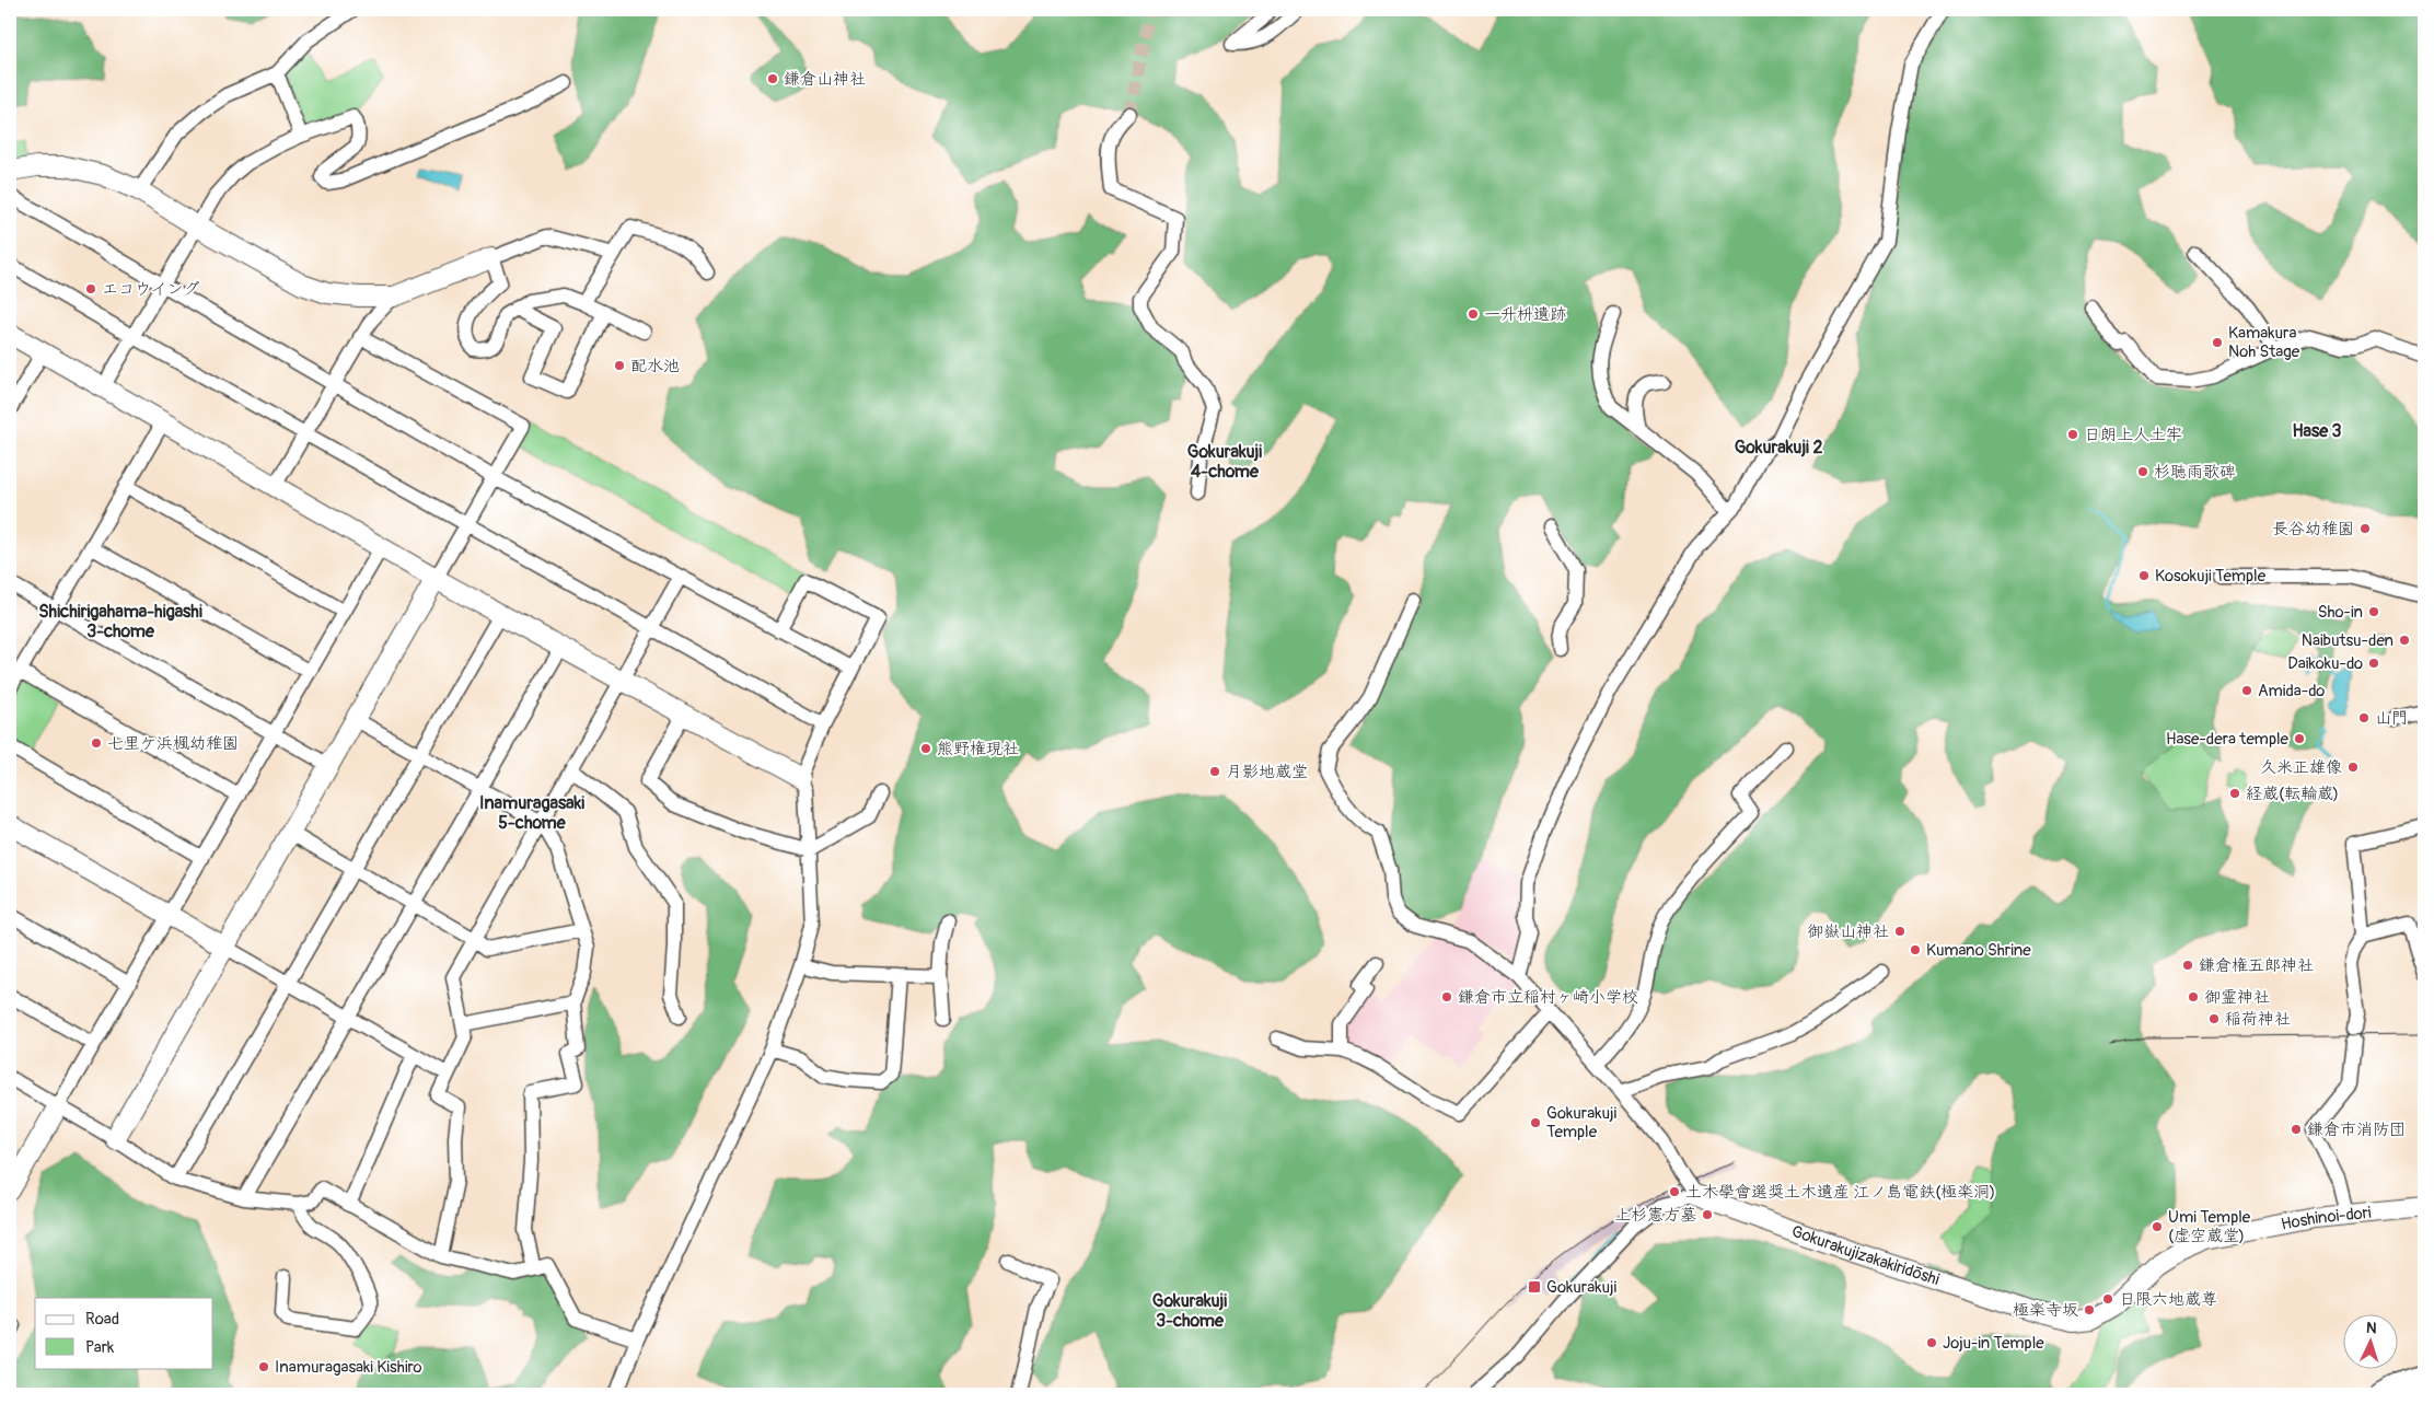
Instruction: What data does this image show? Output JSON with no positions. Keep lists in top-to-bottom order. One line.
{"streets":{"street":["Hoshinoi-dori","Gokurakujizakakiridōshi"]},"crossings":[["Hoshinoi-dori","Gokurakujizakakiridōshi"]],"districts":["Hase 3","Gokurakuji 2","Gokurakuji 4-chome","Shichirigahama-higashi 3-chome","Inamuragasaki 5-chome","Gokurakuji 3-chome"],"places":{"other":["鎌倉山神社","エコウイング","一升枡遺跡","Kamakura Noh Stage","配水池","日朗上人土牢","杉聴雨歌碑","長谷幼稚園","Kosokuji Temple","Sho-in","Naibutsu-den","Daikoku-do","Amida-do","山門","Hase-dera temple","七里ケ浜楓幼稚園","熊野権現社","久米正雄像","月影地蔵堂","経蔵(転輪蔵)","御嶽山神社","Kumano Shrine","鎌倉権五郎神社","鎌倉市立稲村ヶ崎小学校","御霊神社","稲荷神社","Gokurakuji Temple","鎌倉市消防団","土木學會選奨土木遺産 江ノ島電鉄(極楽洞)","上杉憲方墓","Umi Temple (虚空蔵堂)","日限六地蔵尊","極楽寺坂","Joju-in Temple","Inamuragasaki Kishiro"],"transit":["Gokurakuji"]},"legend":["Road","Park"],"north":"top"}
